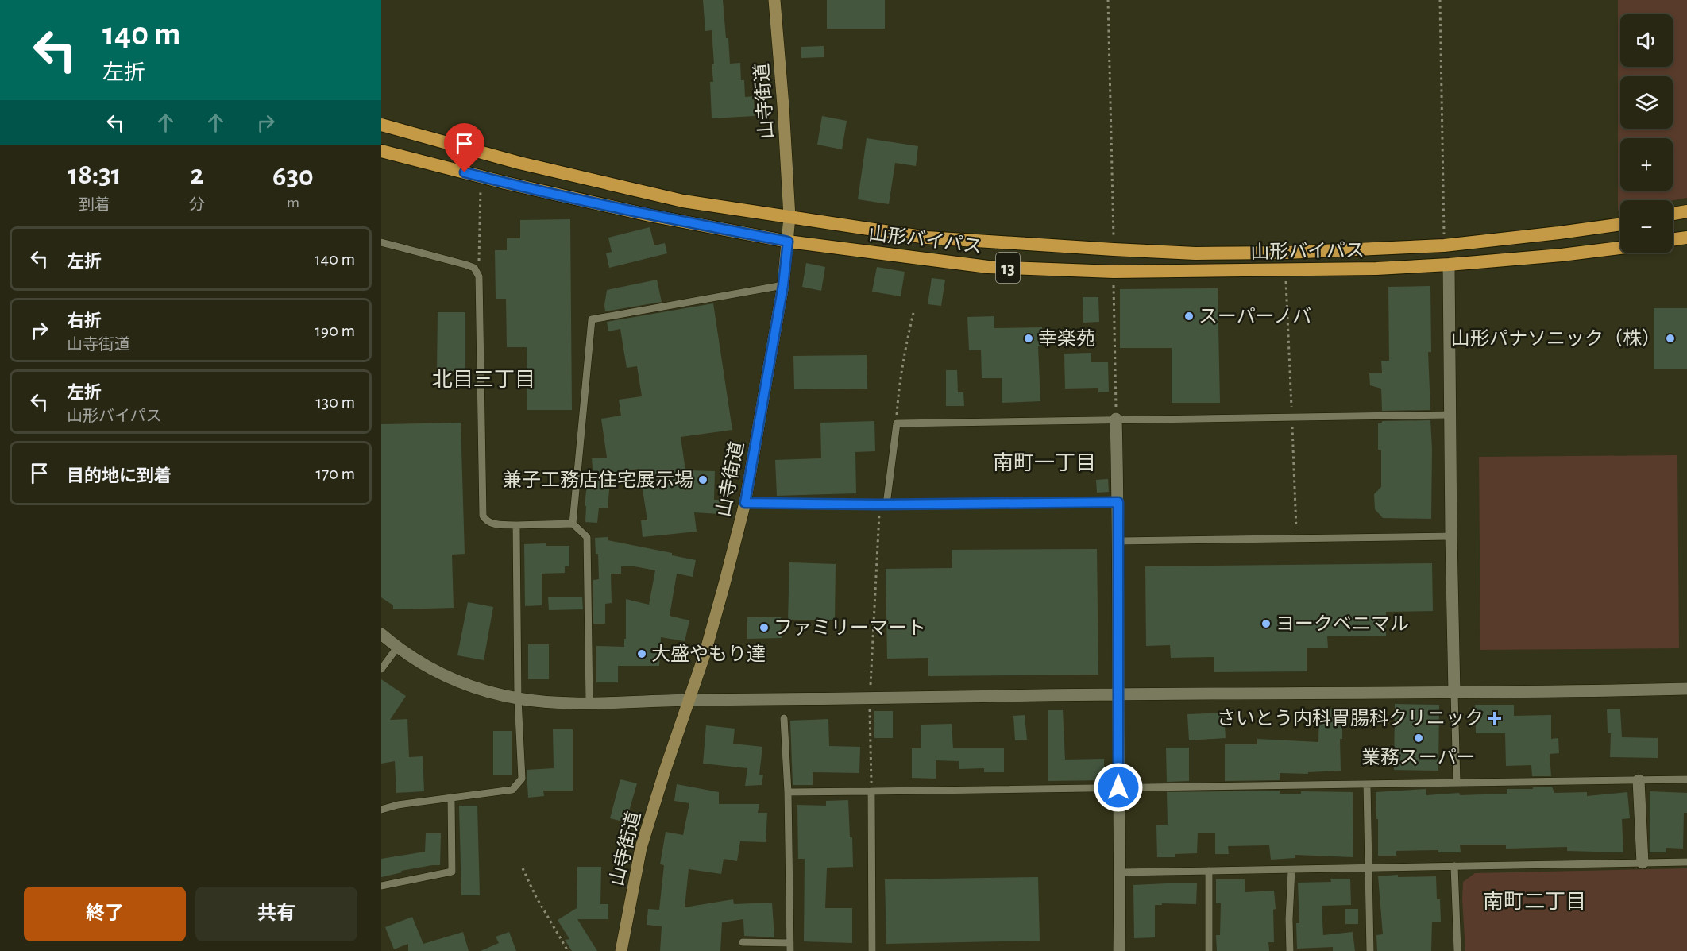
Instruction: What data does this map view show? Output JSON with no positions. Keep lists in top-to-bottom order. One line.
{"streets":{"highway":["山形バイパス","13"],"main road":["山寺街道"]},"crossings":[["山寺街道","山形バイパス"]],"districts":["北目三丁目","南町一丁目","南町二丁目"],"places":{"other":["スーパーノバ","幸楽苑","山形パナソニック（株）","兼子工務店住宅展示場","ヨークベニマル","ファミリーマート","大盛やもり達","業務スーパー"],"health":["さいとう内科胃腸科クリニック"]},"page":{"turn":["140 m","左折"],"map_buttons":["+","−"],"eta":["18:31","到着","2","分","630","m"],"list":[{"name":"左折","value":"140 m"},{"name":"右折","note":"山寺街道","value":"190 m"},{"name":"左折","note":"山形バイパス","value":"130 m"},{"name":"目的地に到着","value":"170 m"}],"buttons":["終了","共有"]}}
